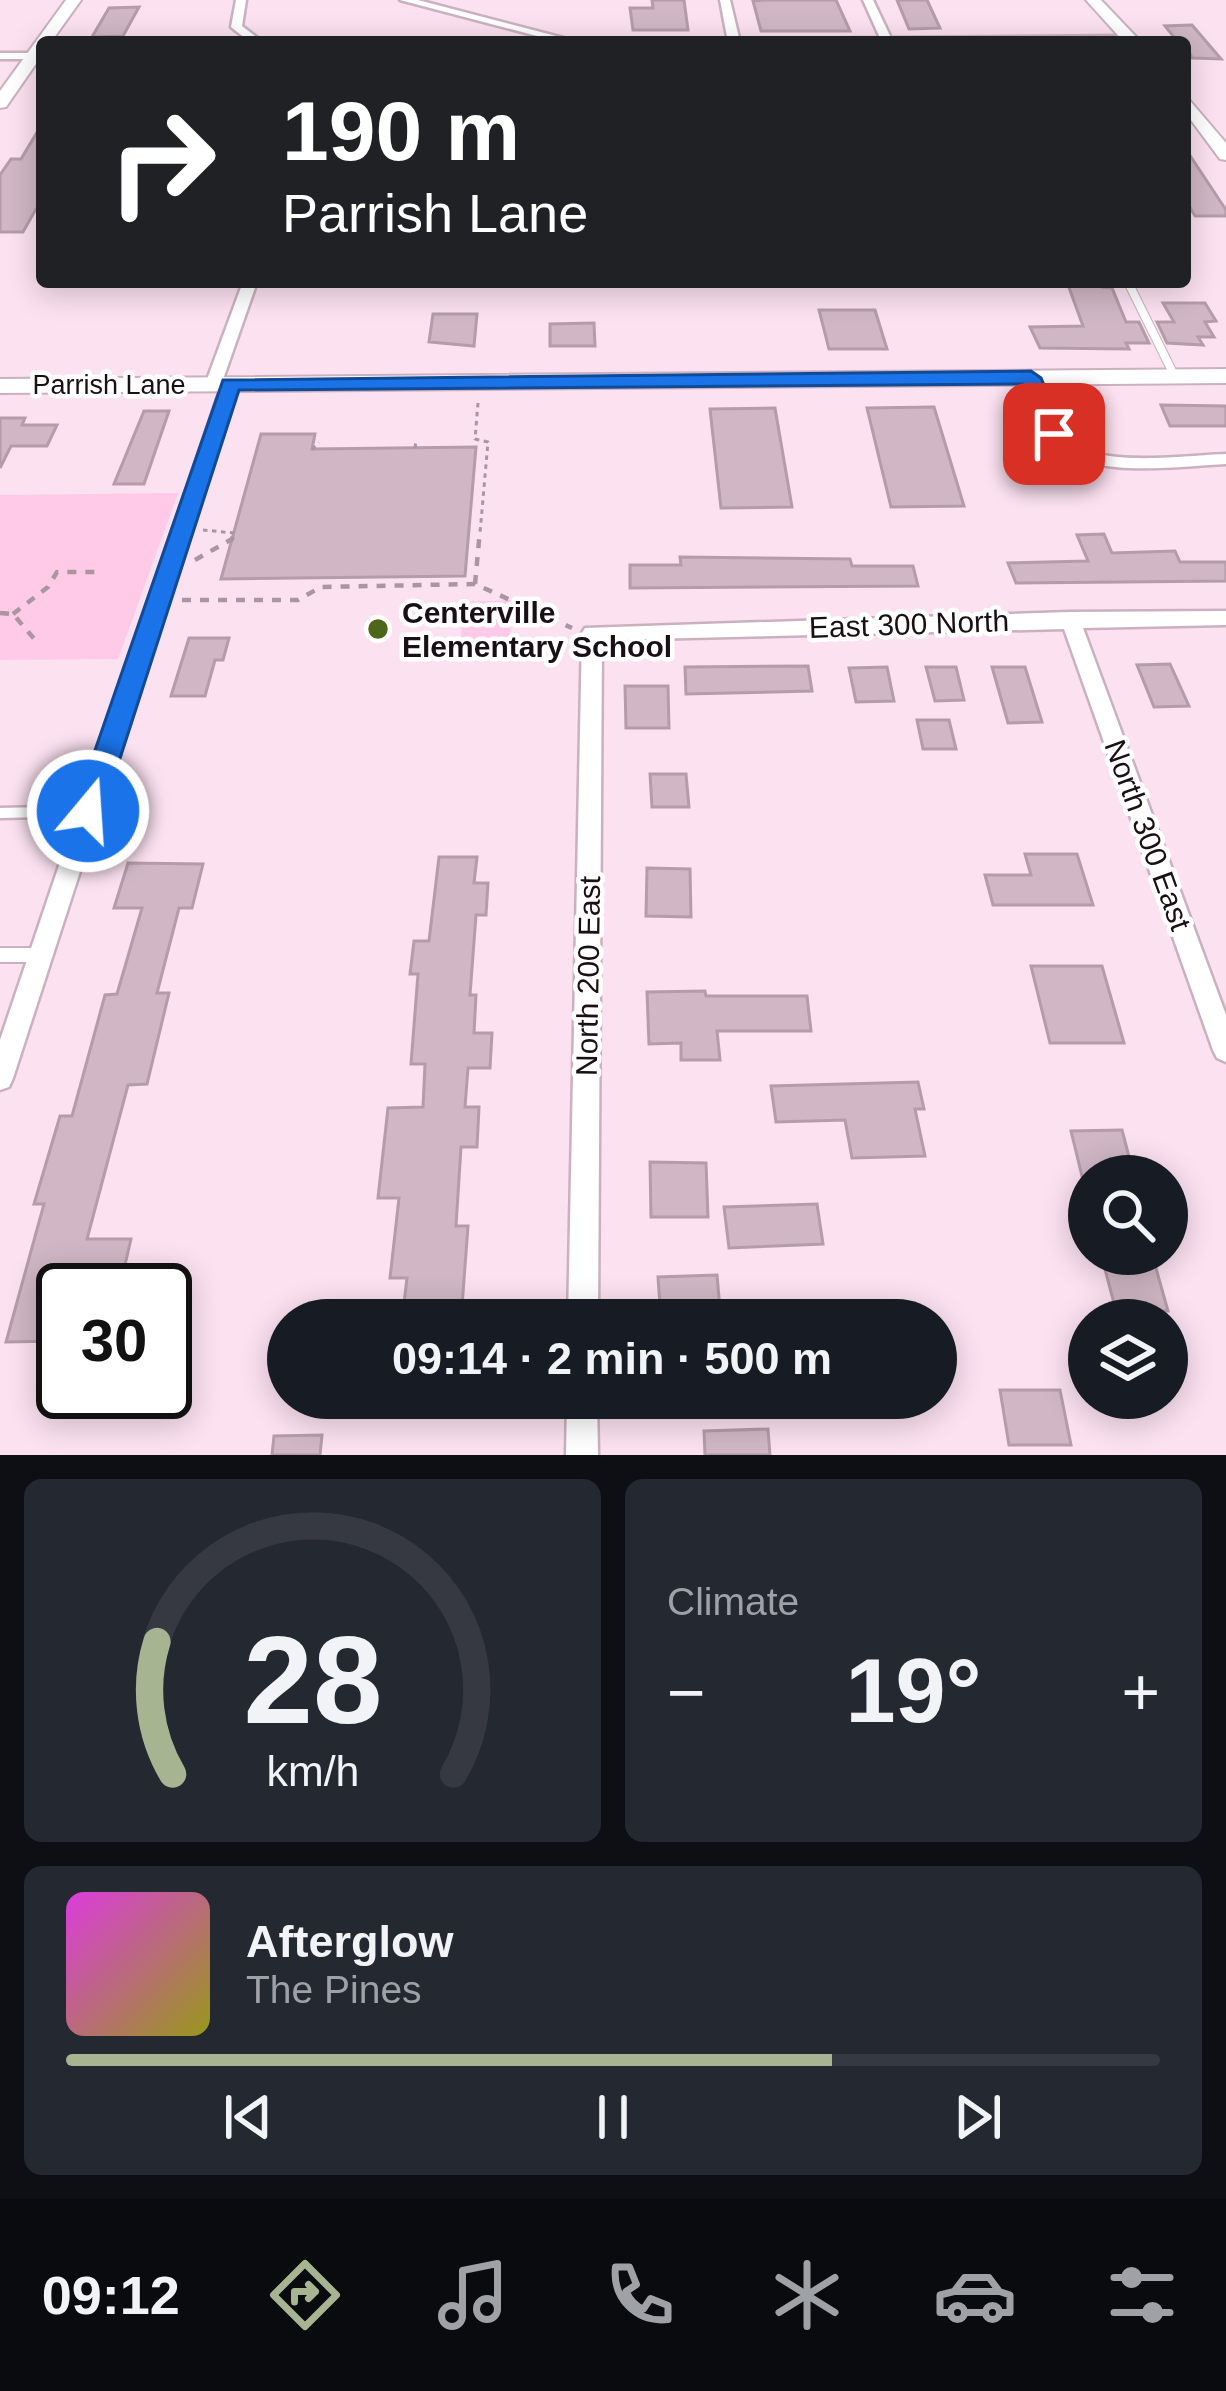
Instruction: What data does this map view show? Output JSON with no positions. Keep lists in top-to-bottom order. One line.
{"streets":{"street":["Parrish Lane","East 300 North","North 300 East","North 200 East"]},"crossings":[["East 300 North","North 300 East"],["East 300 North","North 200 East"]],"places":["Centerville Elementary School"],"page":{"turn":["190 m","Parrish Lane"],"limit":"30","trip":"09:14 · 2 min · 500 m","tile":"Climate","heat":["−","19°","+"],"song":["Afterglow","The Pines"],"tabs":"09:12","gauge":["28","km/h"]}}
